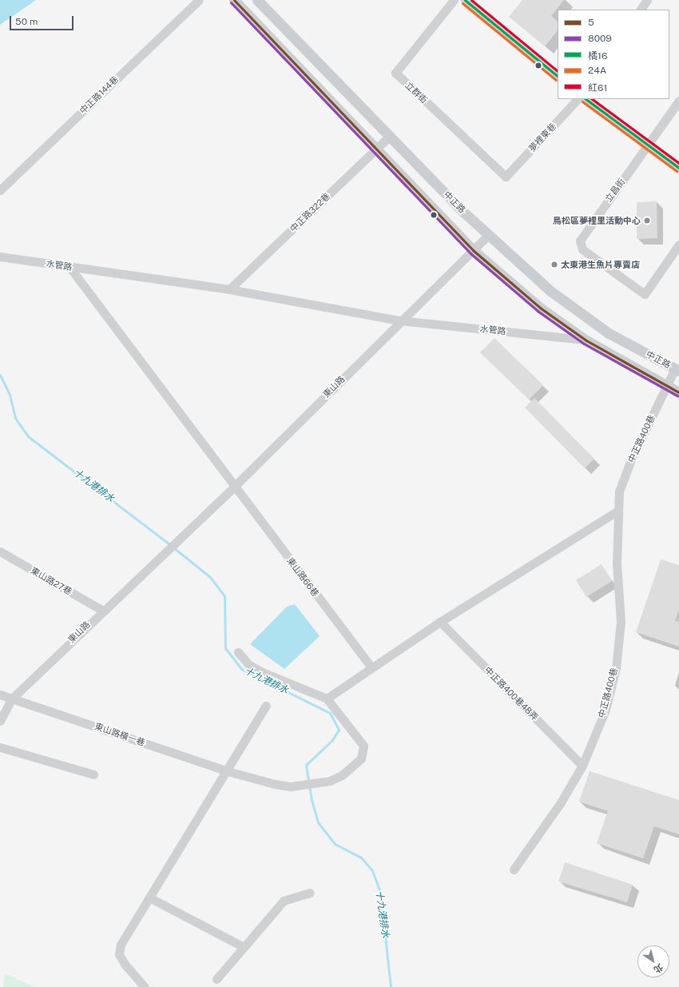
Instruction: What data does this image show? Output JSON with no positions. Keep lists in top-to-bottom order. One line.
{"streets":{"main road":["中正路"],"street":["立群街","中正路144巷","夢裡東巷","立昌街","中正路322巷","水管路","東山路","中正路400巷","東山路66巷","東山路27巷","中正路400巷48弄","東山路橫一巷"]},"crossings":[["立群街","夢裡東巷"],["中正路","中正路322巷"],["中正路","東山路"],["中正路","中正路400巷"],["中正路322巷","水管路"],["水管路","東山路"],["水管路","東山路66巷"],["東山路","東山路66巷"],["東山路","東山路27巷"],["東山路","東山路橫一巷"],["中正路400巷","中正路400巷48弄"]],"water":["十九港排水"],"places":["鳥松區夢裡里活動中心","太東港生魚片專賣店"],"lines":["transit line 5","transit line 橘16","transit line 紅61","transit line 8009","transit line 24A"],"legend":["5","8009","橘16","24A","紅61"],"scale_bar":"50 m","north":"bottom right"}
